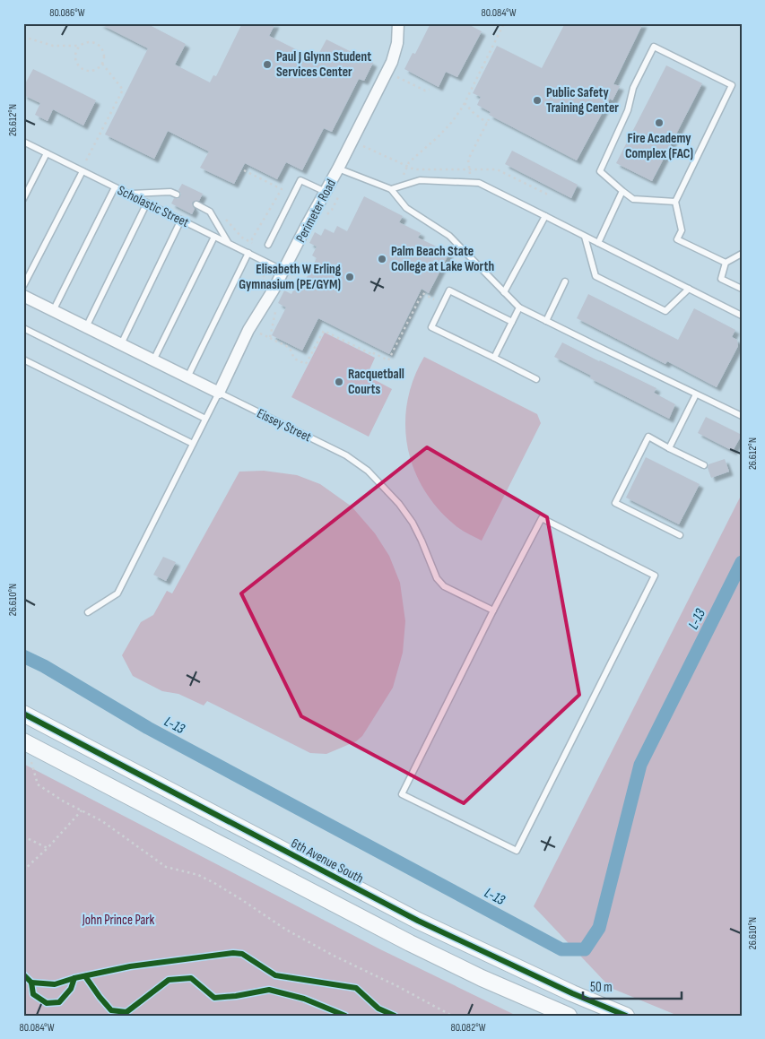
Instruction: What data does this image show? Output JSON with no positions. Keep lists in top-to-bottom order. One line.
{"streets":{"street":["Perimeter Road","Eissey Street","6th Avenue South"],"lane":["Scholastic Street"]},"crossings":[["Scholastic Street","Perimeter Road"],["Perimeter Road","Eissey Street"]],"water":["L-13"],"parks":["John Prince Park"],"places":["Paul J Glynn Student Services Center","Public Safety Training Center","Fire Academy Complex (FAC)","Palm Beach State College at Lake Worth","Elisabeth W Erling Gymnasium (PE/GYM)","Racquetball Courts"],"scale_bar":"50 m","coordinates":["80.086°W","80.084°W","26.612°N","26.610°N","80.082°W"]}
